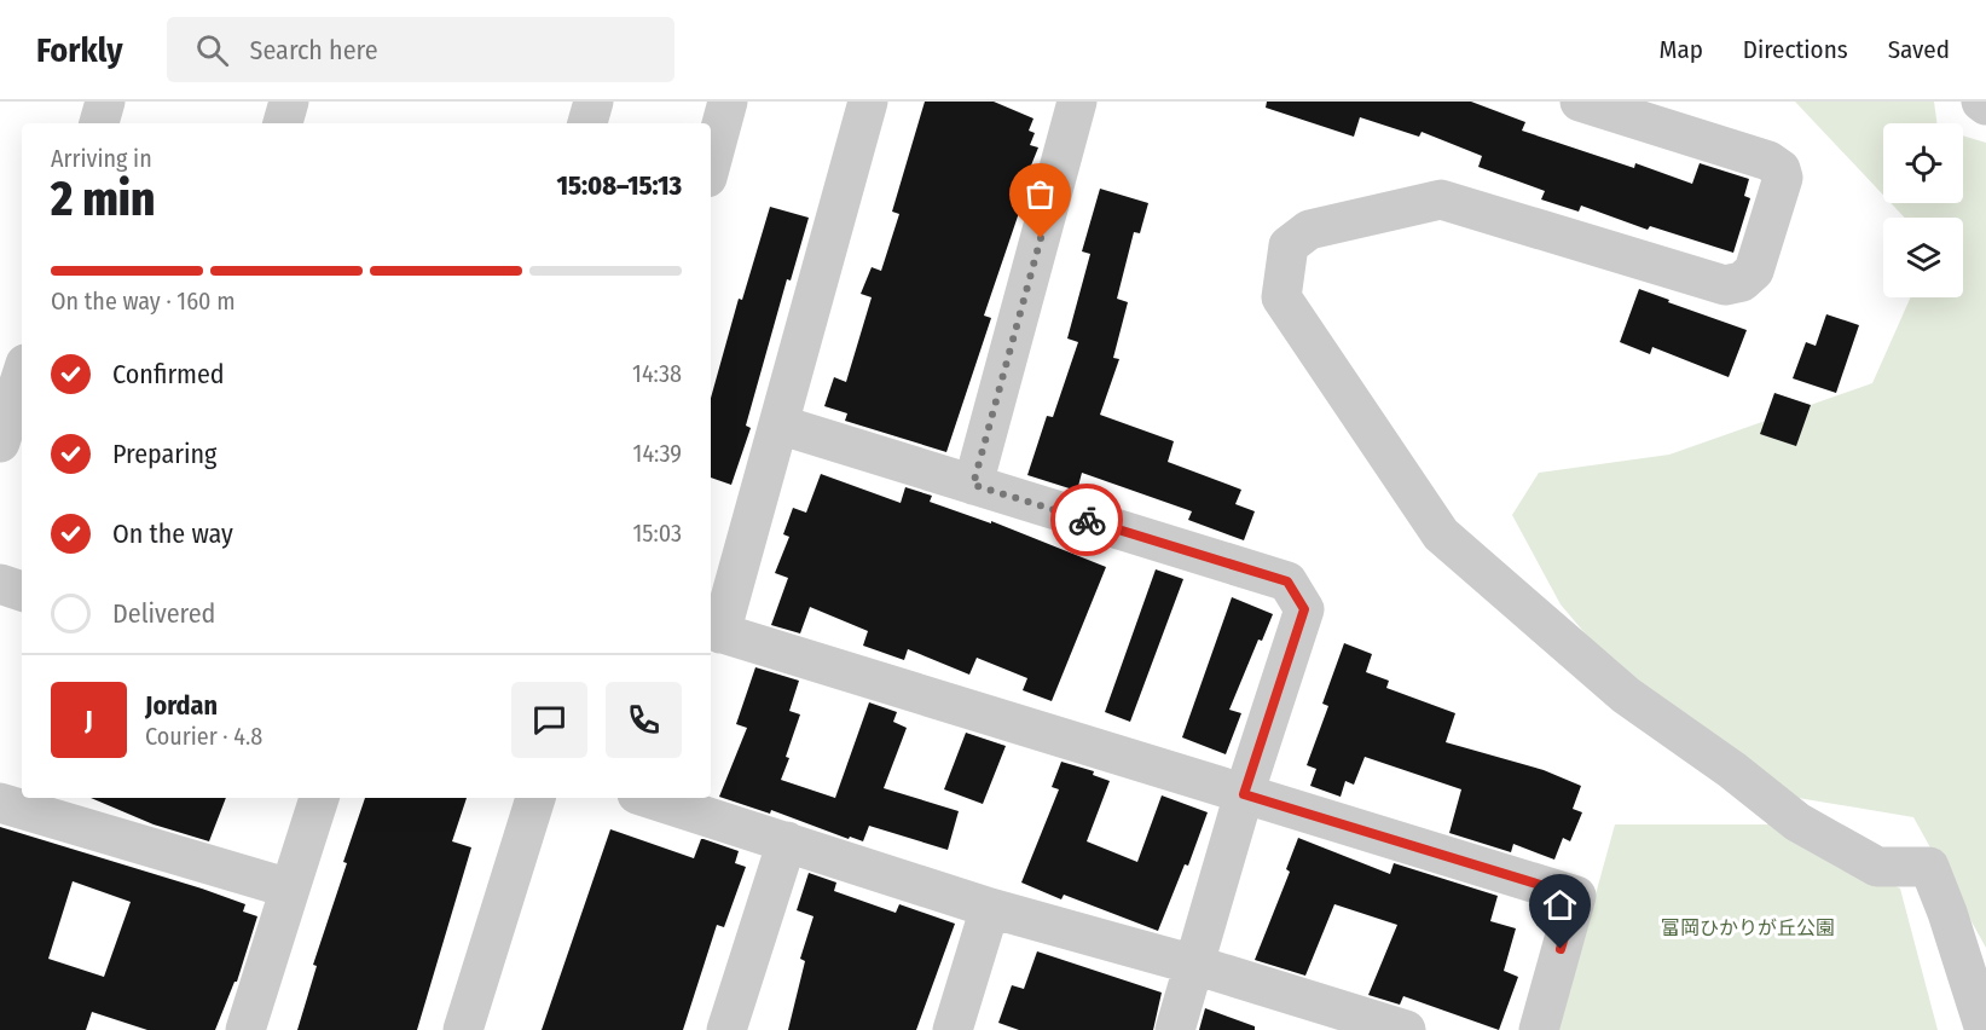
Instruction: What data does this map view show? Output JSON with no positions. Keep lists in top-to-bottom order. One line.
{"parks":["富岡ひかりが丘公園"],"page":{"header":"Forkly","search":"Search here","nav":["Map","Directions","Saved"],"heading":["2 min","Arriving in","15:08–15:13"],"panel":["Jordan","Courier · 4.8"],"bar":"On the way · 160 m","list":[["Confirmed","14:38"],["Preparing","14:39"],["On the way","15:03"],"Delivered"],"round":"J"}}
